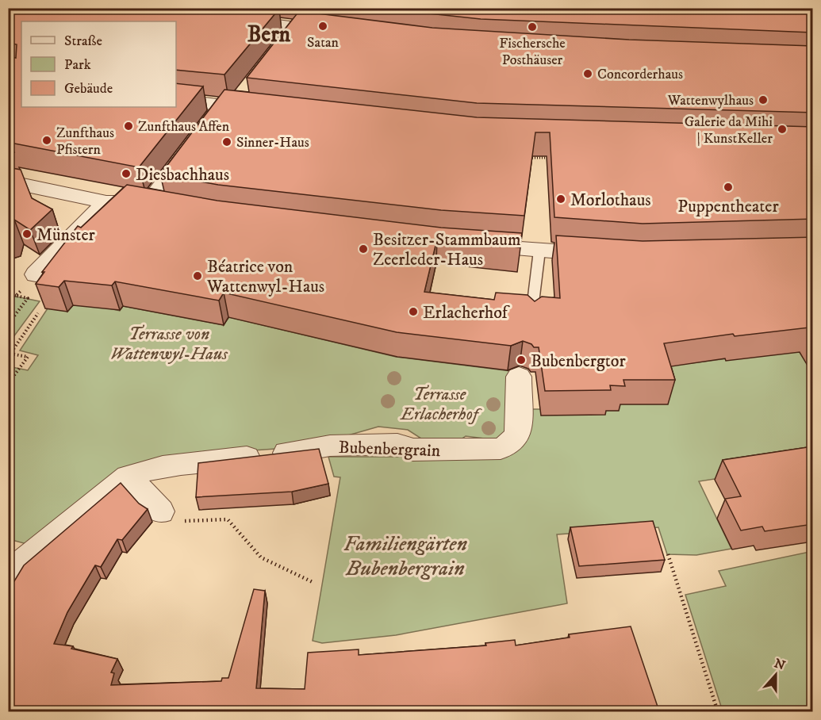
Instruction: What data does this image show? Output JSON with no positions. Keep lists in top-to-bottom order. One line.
{"streets":{"street":["Bubenbergrain"]},"districts":["Bern"],"parks":["Terrasse von Wattenwyl-Haus","Terrasse Erlacherhof","Familiengärten Bubenbergrain"],"places":["Satan","Fischersche Posthäuser","Concorderhaus","Wattenwylhaus","Zunfthaus Affen","Galerie da Mihi | KunstKeller","Zunfthaus Pfistern","Sinner-Haus","Diesbachhaus","Puppentheater","Morlothaus","Münster","Besitzer-Stammbaum Zeerleder-Haus","Béatrice von Wattenwyl-Haus","Erlacherhof","Bubenbergtor"],"legend":["Straße","Park","Gebäude"],"north":"top"}
